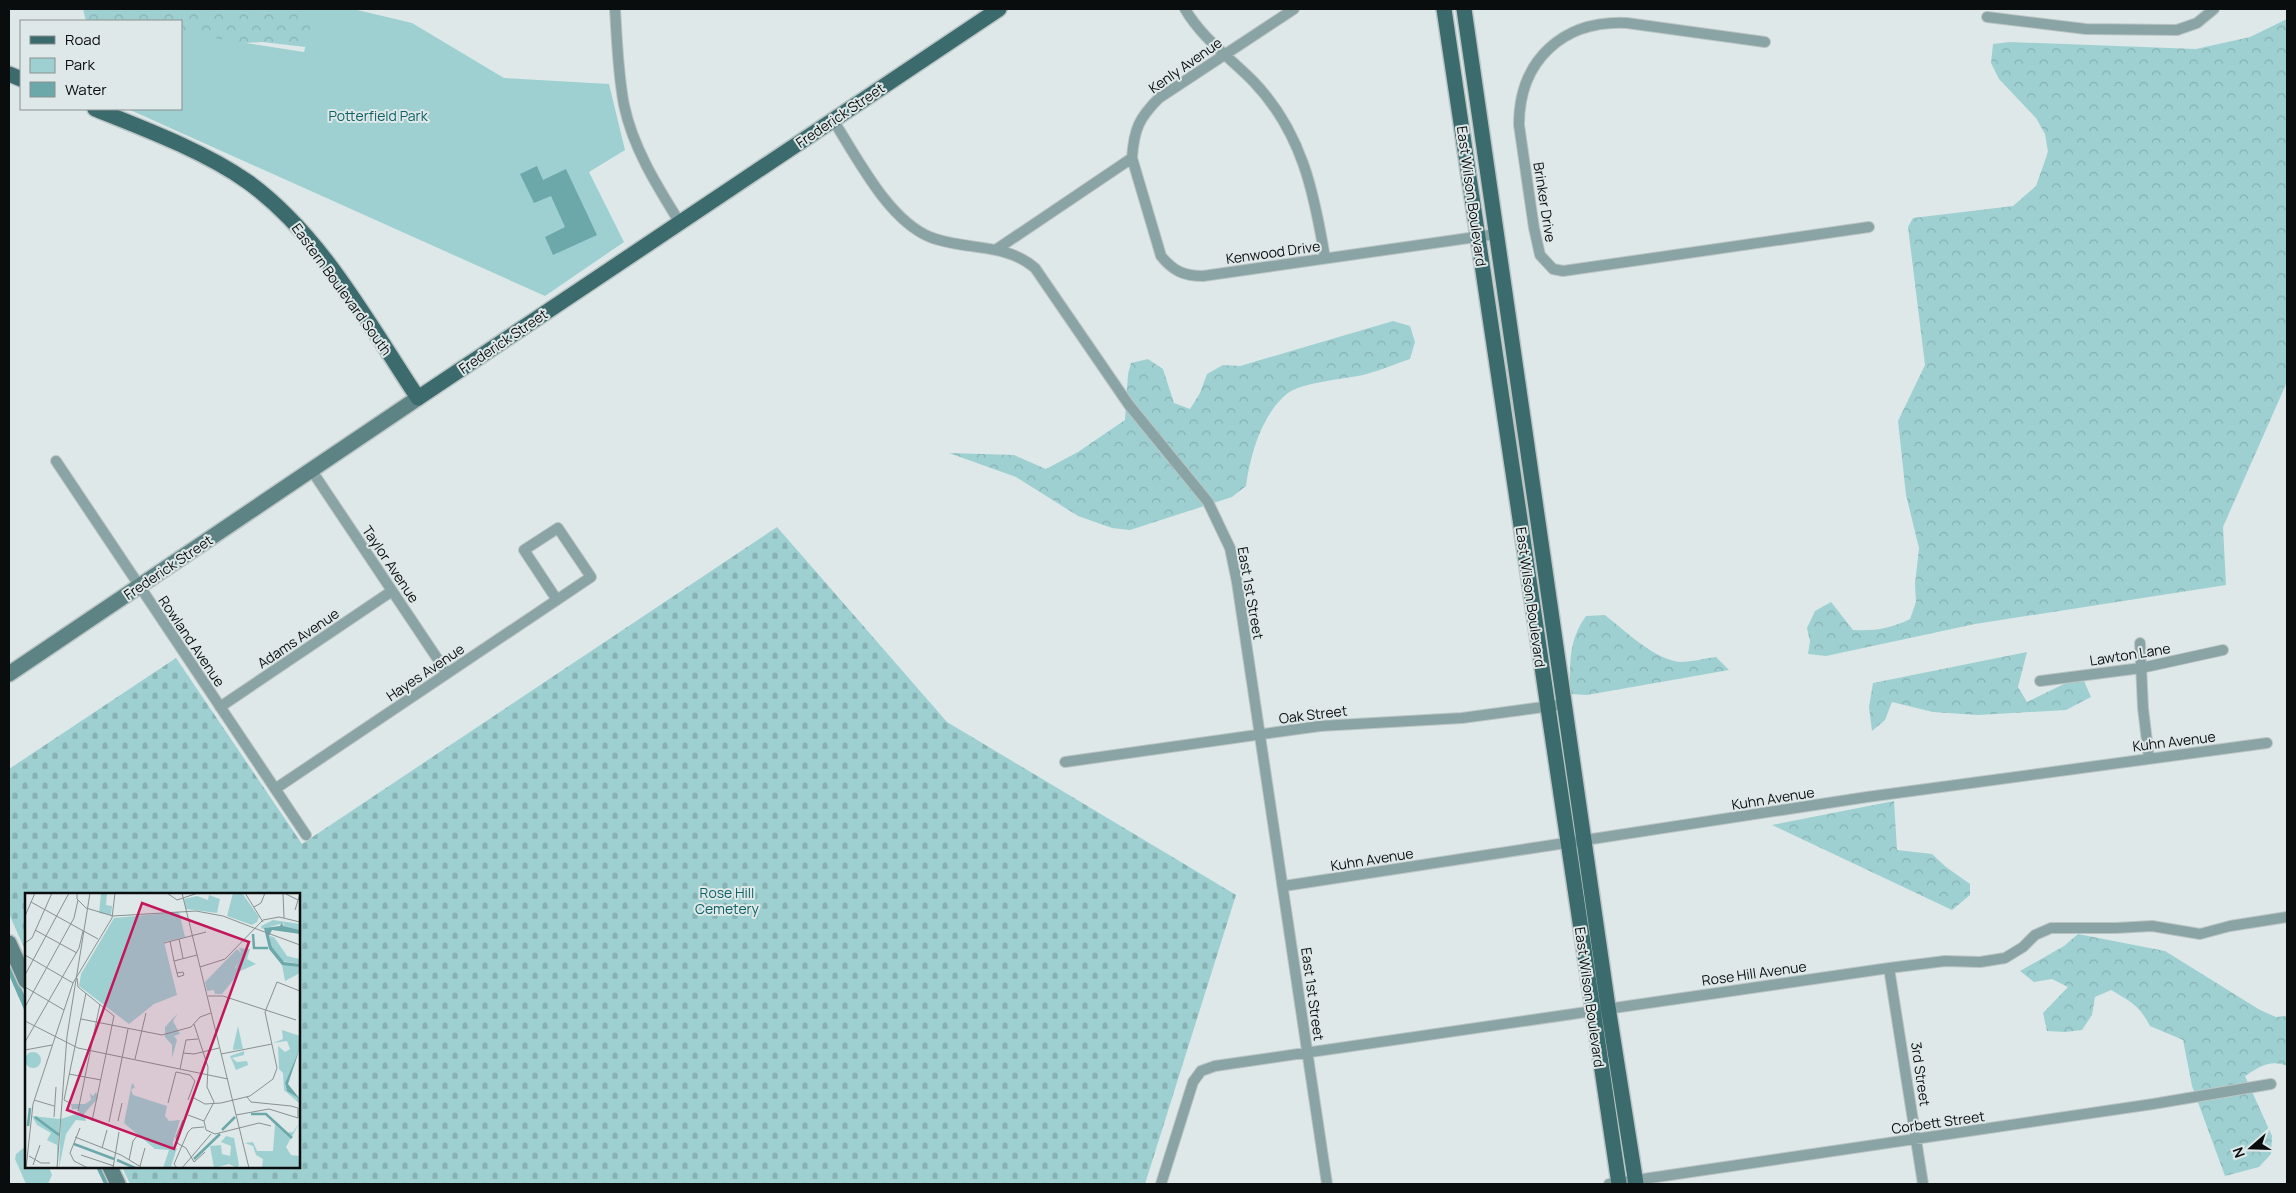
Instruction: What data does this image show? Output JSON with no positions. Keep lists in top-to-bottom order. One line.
{"streets":{"main road":["Frederick Street","East Wilson Boulevard","Eastern Boulevard South"],"street":["Kenly Avenue","Brinker Drive","Kenwood Drive","Taylor Avenue","East 1st Street","Adams Avenue","Rowland Avenue","Lawton Lane","Hayes Avenue","Oak Street","Kuhn Avenue","Rose Hill Avenue","3rd Street","Corbett Street"]},"crossings":[["Kenly Avenue","Kenwood Drive"],["Frederick Street","Eastern Boulevard South"],["Frederick Street","Taylor Avenue"],["Frederick Street","East 1st Street"],["Frederick Street","Rowland Avenue"],["East Wilson Boulevard","Kenwood Drive"],["East Wilson Boulevard","Oak Street"],["East Wilson Boulevard","Kuhn Avenue"],["East Wilson Boulevard","Rose Hill Avenue"],["East Wilson Boulevard","Corbett Street"],["Taylor Avenue","Adams Avenue"],["Taylor Avenue","Hayes Avenue"],["East 1st Street","Oak Street"],["East 1st Street","Kuhn Avenue"],["East 1st Street","Rose Hill Avenue"],["Adams Avenue","Rowland Avenue"],["Rowland Avenue","Hayes Avenue"],["Rose Hill Avenue","3rd Street"],["3rd Street","Corbett Street"]],"parks":["Potterfield Park","Rose Hill Cemetery"],"legend":["Road","Park","Water"],"north":"left"}
